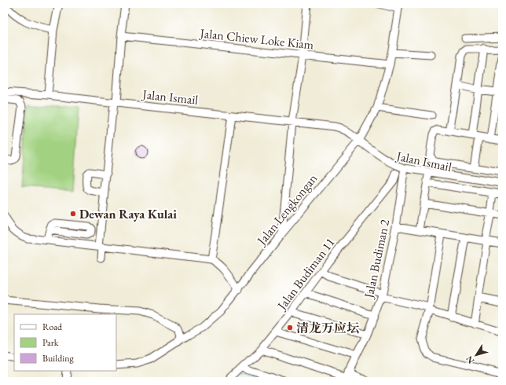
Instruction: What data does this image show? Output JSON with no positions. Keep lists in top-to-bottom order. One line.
{"streets":{"street":["Jalan Chiew Loke Kiam","Jalan Ismail","Jalan Lengkongan","Jalan Budiman 2","Jalan Budiman 11"]},"crossings":[["Jalan Chiew Loke Kiam","Jalan Lengkongan"],["Jalan Ismail","Jalan Lengkongan"],["Jalan Ismail","Jalan Budiman 2"]],"places":["Dewan Raya Kulai","清龙万应坛"],"legend":["Road","Park","Building"],"north":"bottom left"}
